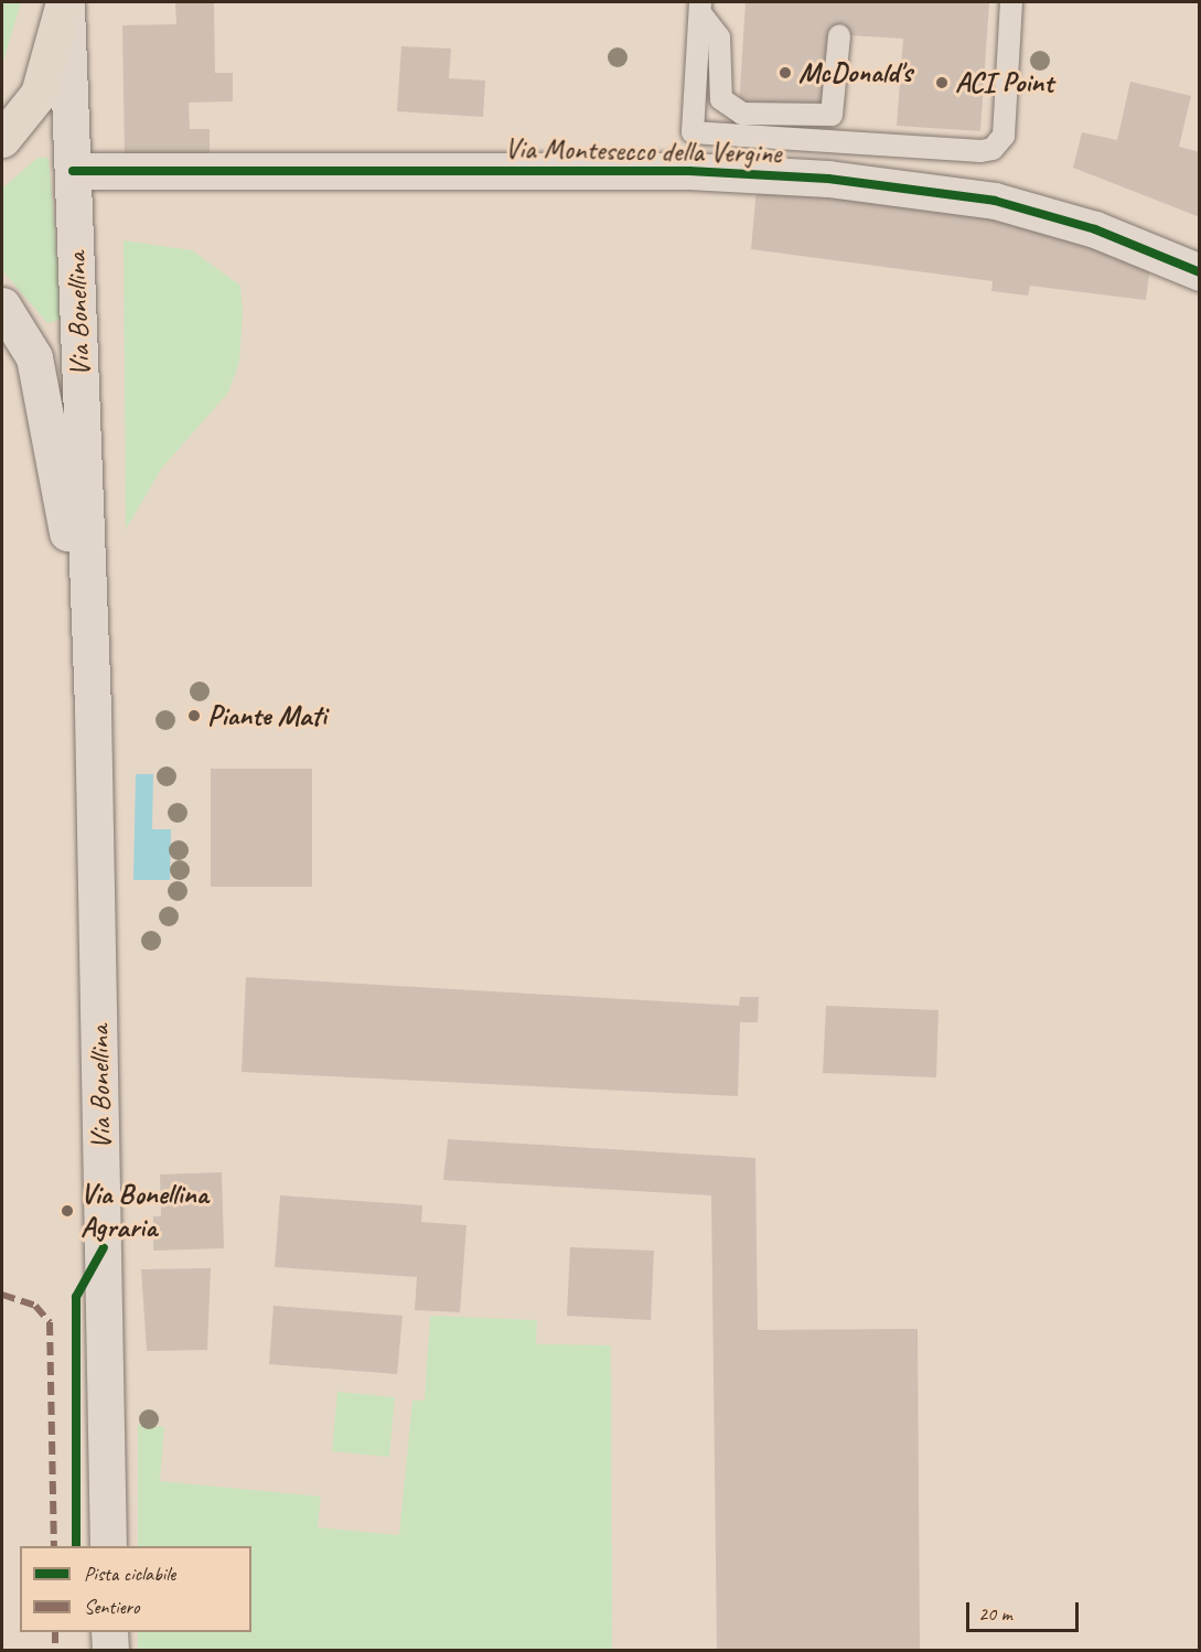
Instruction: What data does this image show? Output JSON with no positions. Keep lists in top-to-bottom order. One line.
{"streets":{"main road":["Via Montesecco della Vergine","Via Bonellina"]},"crossings":[["Via Montesecco della Vergine","Via Bonellina"]],"places":["McDonald's","ACI Point","Piante Mati","Via Bonellina Agraria"],"legend":["Pista ciclabile","Sentiero"],"scale_bar":"20 m"}
